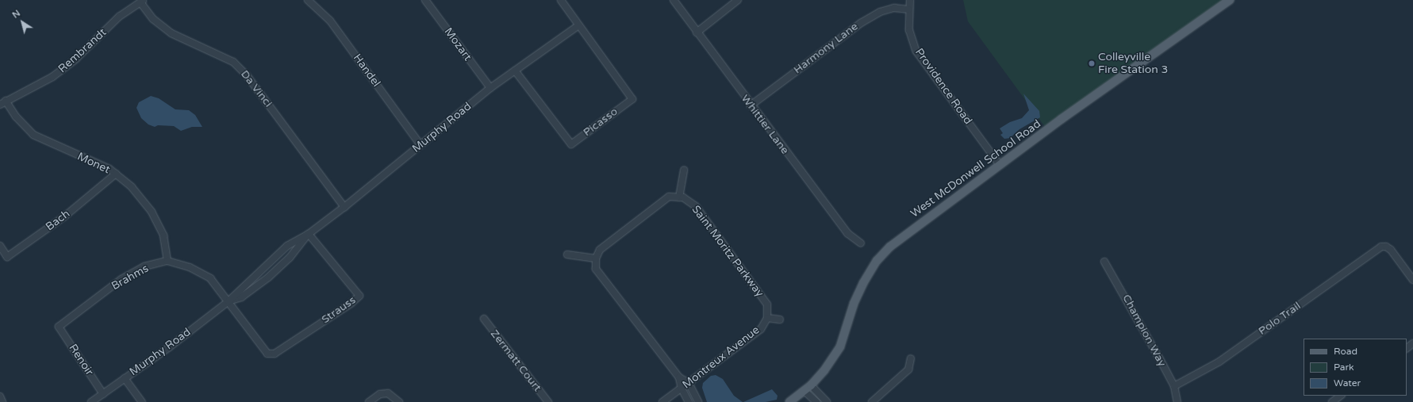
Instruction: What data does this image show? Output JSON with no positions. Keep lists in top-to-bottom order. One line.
{"streets":{"main road":["West McDonwell School Road"],"street":["Mozart","Harmony Lane","Rembrandt","Handel","Providence Road","Da Vinci","Picasso","Whittier Lane","Murphy Road","Monet","Bach","Saint Moritz Parkway","Brahms","Strauss","Polo Trail","Champion Way","Montreux Avenue","Renoir","Zermatt Court"]},"crossings":[["Mozart","Murphy Road"],["Harmony Lane","Providence Road"],["Harmony Lane","Whittier Lane"],["Rembrandt","Da Vinci"],["Rembrandt","Monet"],["Handel","Murphy Road"],["Providence Road","West McDonwell School Road"],["Da Vinci","Murphy Road"],["Picasso","Murphy Road"],["Murphy Road","Brahms"],["Murphy Road","Strauss"],["Murphy Road","Renoir"],["Monet","Bach"],["Monet","Brahms"],["Saint Moritz Parkway","Montreux Avenue"],["Brahms","Strauss"],["Brahms","Renoir"],["Polo Trail","Champion Way"]],"places":["Colleyville Fire Station 3"],"legend":["Road","Park","Water"],"north":"top left"}
